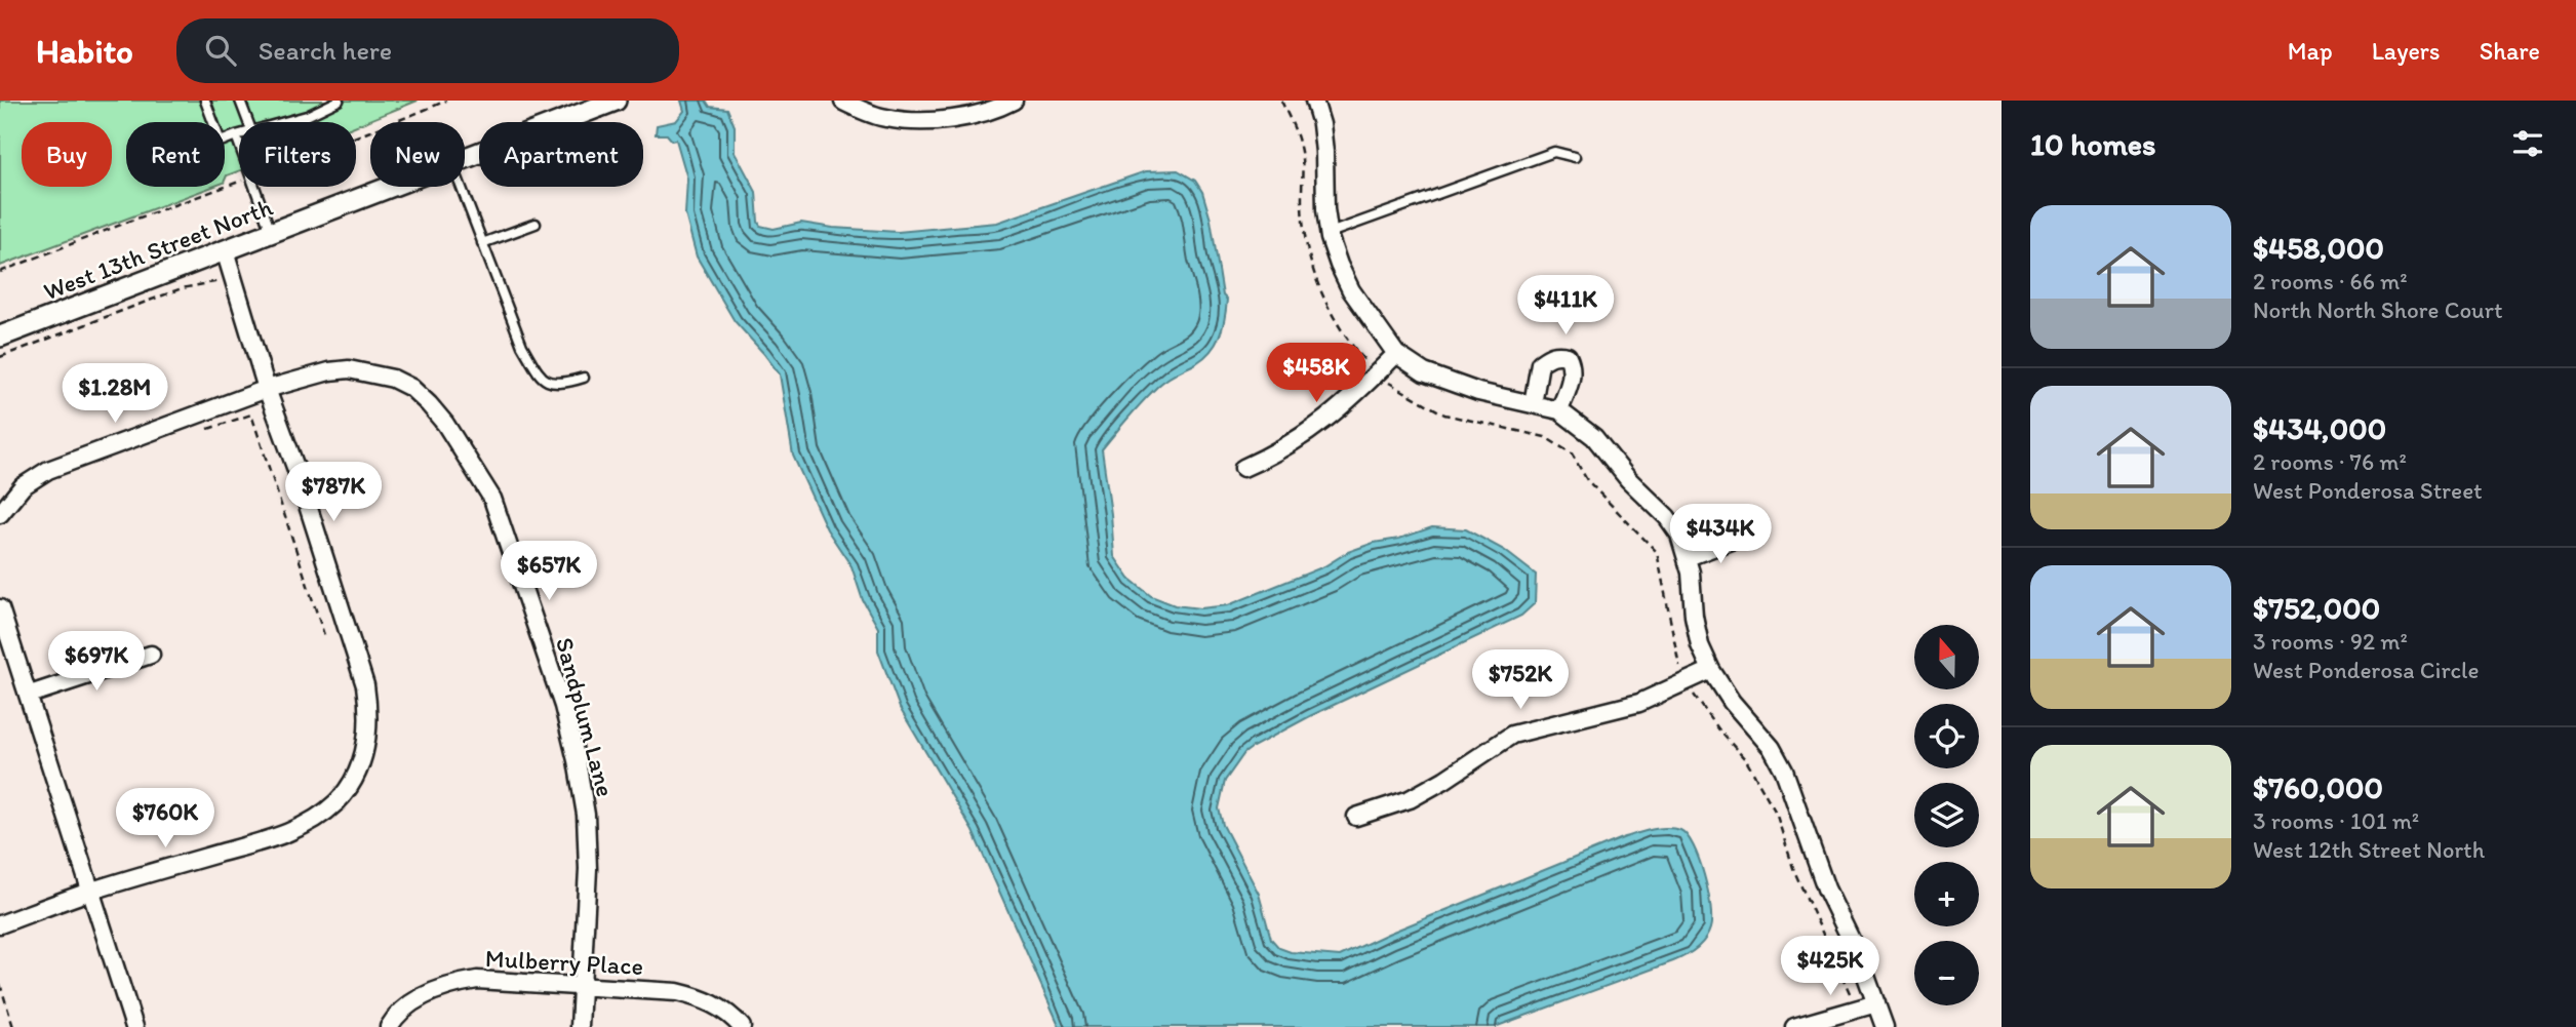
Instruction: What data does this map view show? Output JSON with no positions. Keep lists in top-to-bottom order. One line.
{"streets":{"street":["West 13th Street North","Sandplum Lane","Mulberry Place"]},"crossings":[["Sandplum Lane","Mulberry Place"]],"north":"top","page":{"header":"Habito","search":"Search here","nav":["Map","Layers","Share"],"heading":"10 homes","chip":["Buy","Rent","Filters","New","Apartment"],"list":[{"name":"$458,000","note":"2 rooms · 66 m² · North North Shore Court"},{"name":"$434,000","note":"2 rooms · 76 m² · West Ponderosa Street"},{"name":"$752,000","note":"3 rooms · 92 m² · West Ponderosa Circle"},{"name":"$760,000","note":"3 rooms · 101 m² · West 12th Street North"}],"price":["$411K","$458K","$1.28M","$787K","$434K","$657K","$697K","$752K","$760K","$425K"],"map_buttons":["+","−"]}}
